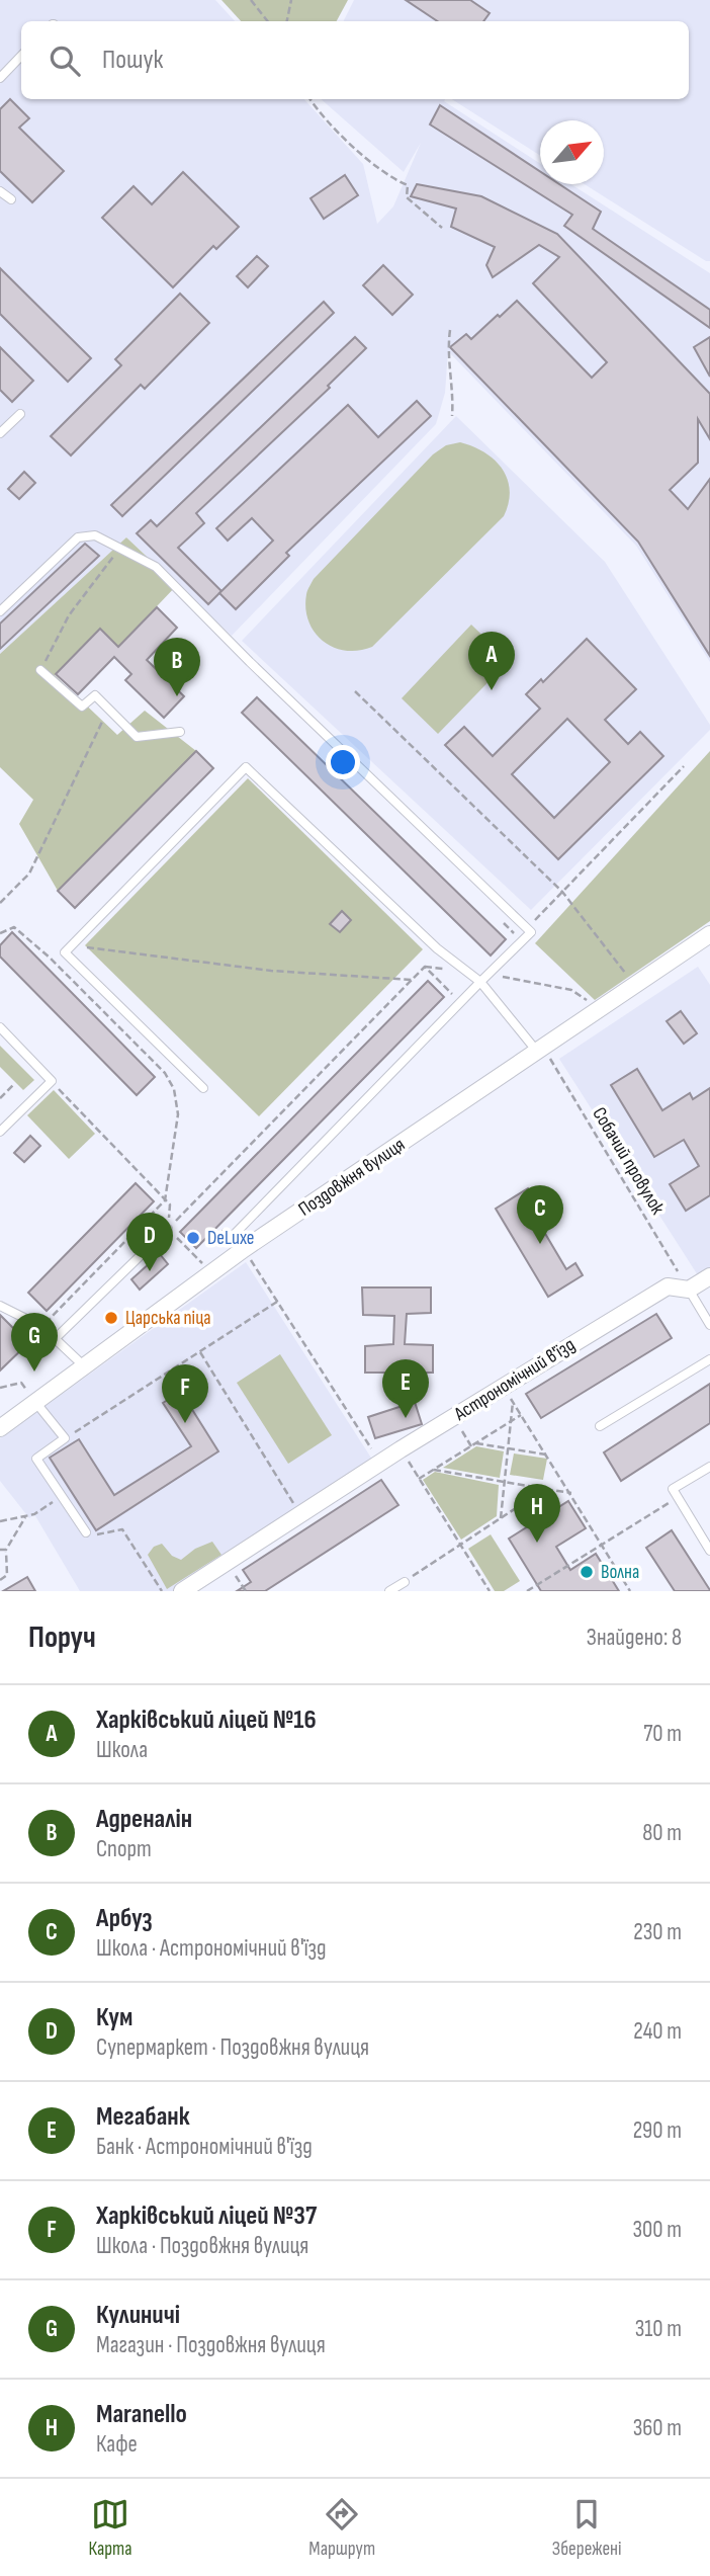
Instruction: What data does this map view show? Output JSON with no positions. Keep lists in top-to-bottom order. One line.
{"streets":{"street":["Поздовжня вулиця","Астрономічний в'їзд"],"path":["Собачий провулок"]},"crossings":[["Собачий провулок","Поздовжня вулиця"],["Собачий провулок","Астрономічний в'їзд"]],"places":["DeLuxe","Царська піца","Волна"],"north":"top right","page":{"search":"Пошук","pins":["A","B","C","D","G","E","F","H"],"heading":["Поруч","Знайдено: 8"],"list":[{"mark":"A","name":"Харківський ліцей №16","note":"Школа","value":"70 m"},{"mark":"B","name":"Адреналін","note":"Спорт","value":"80 m"},{"mark":"C","name":"Арбуз","note":"Школа · Астрономічний в'їзд","value":"230 m"},{"mark":"D","name":"Кум","note":"Супермаркет · Поздовжня вулиця","value":"240 m"},{"mark":"E","name":"Мегабанк","note":"Банк · Астрономічний в'їзд","value":"290 m"},{"mark":"F","name":"Харківський ліцей №37","note":"Школа · Поздовжня вулиця","value":"300 m"},{"mark":"G","name":"Кулиничі","note":"Магазин · Поздовжня вулиця","value":"310 m"},{"mark":"H","name":"Maranello","note":"Кафе","value":"360 m"}],"nav":["Карта","Маршрут","Збережені"]}}
